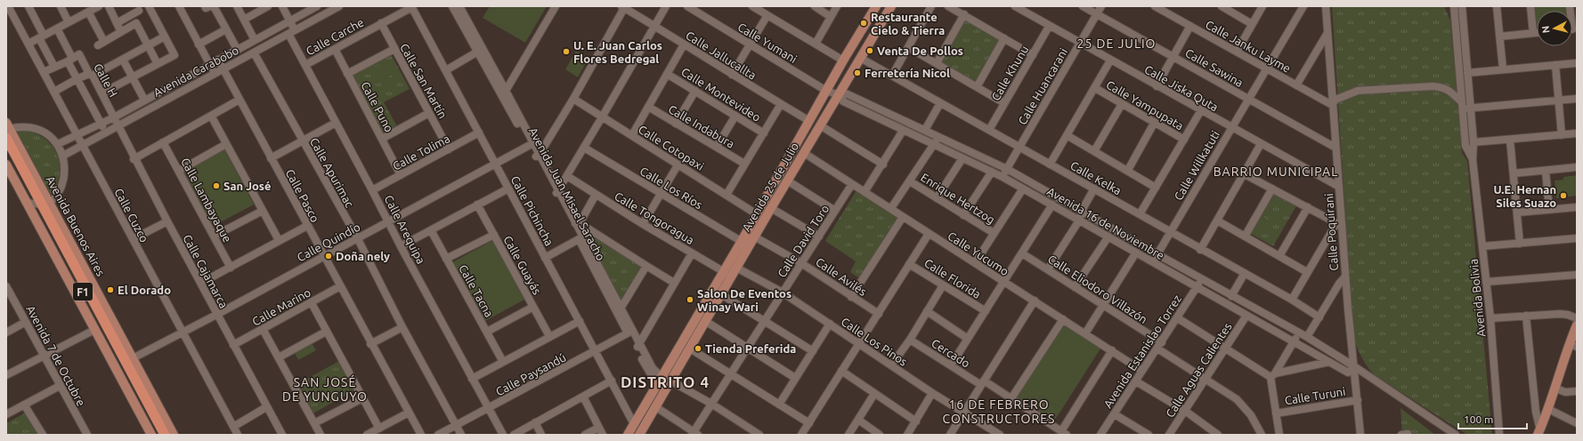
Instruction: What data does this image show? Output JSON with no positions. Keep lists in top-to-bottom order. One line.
{"streets":{"highway":["Avenida Buenos Aires","F1"],"main road":["Avenida 25 de Julio"],"street":["Calle Carche","Calle Yumani","Calle Janku Layme","Calle Jallucallta","Calle Sawina","Avenida Carabobo","Calle Khunu","Calle H","Calle San Martín","Calle Huancarani","Calle Jiska Quta","Calle Montevideo","Calle Yampupata","Calle Puno","Calle Indabura","Calle Cotopaxi","Calle Tolima","Calle Willkatuti","Calle Apurimac","Calle Kelka","Calle Los Ríos","Avenida Juan Misael Saracho","Calle Pasco","Enrique Hertzog","Calle Lambayaque","Calle Pichincha","Calle Cuzco","Calle Tongoragua","Avenida 16 de Noviembre","Calle Arequipa","Calle Poquirani","Calle David Toro","Calle Quindío","Calle Yucumo","Calle Guayás","Calle Cajamarca","Calle Avilés","Calle Florida","Calle Eliodoro Villazón","Calle Tacna","Avenida Bolivia","Calle Marino","Calle Los Pinos","Avenida Estanislao Torrez","Cercado","Avenida 7 de Octubre","Calle Aguas Calientes","Calle Paysandú","Calle Turuni"]},"crossings":[["Calle Carche","Calle San Martín"],["Calle Carche","Calle Puno"],["Calle Carche","Calle Pichincha"],["Calle Carche","Calle Arequipa"],["Calle Yumani","Avenida 25 de Julio"],["Calle Yumani","Avenida 16 de Noviembre"],["Calle Janku Layme","Calle Willkatuti"],["Calle Janku Layme","Calle Poquirani"],["Calle Jallucallta","Avenida 25 de Julio"],["Calle Sawina","Calle Huancarani"],["Calle Sawina","Calle Willkatuti"],["Calle Sawina","Calle Poquirani"],["Avenida Carabobo","Calle H"],["Avenida Carabobo","Calle Apurimac"],["Avenida Carabobo","Calle Pasco"],["Avenida Carabobo","Calle Cuzco"],["Avenida Carabobo","Calle Arequipa"],["Avenida Carabobo","Calle Cajamarca"],["Calle Khunu","Calle Jiska Quta"],["Calle Khunu","Calle Kelka"],["Calle H","Calle Cajamarca"],["Calle San Martín","Calle Tolima"],["Calle Huancarani","Calle Jiska Quta"],["Calle Huancarani","Calle Kelka"],["Calle Huancarani","Avenida 16 de Noviembre"],["Calle Jiska Quta","Calle Willkatuti"],["Calle Jiska Quta","Calle Poquirani"],["Calle Puno","Calle Tolima"],["Calle Cotopaxi","Avenida 25 de Julio"],["Calle Tolima","Calle Pichincha"],["Calle Tolima","Calle Arequipa"],["Calle Willkatuti","Calle Kelka"],["Calle Willkatuti","Avenida 16 de Noviembre"],["Calle Apurimac","Calle Quindío"],["Calle Apurimac","Calle Paysandú"],["Calle Kelka","Avenida 25 de Julio"],["Avenida 25 de Julio","Calle Los Ríos"],["Avenida 25 de Julio","Avenida Juan Misael Saracho"],["Avenida 25 de Julio","Calle Pichincha"],["Avenida 25 de Julio","Calle Tongoragua"],["Avenida 25 de Julio","Avenida 16 de Noviembre"],["Avenida 25 de Julio","Calle Yucumo"],["Avenida 25 de Julio","Calle Avilés"],["Avenida 25 de Julio","Calle Los Pinos"],["Avenida Juan Misael Saracho","Calle David Toro"],["Avenida Juan Misael Saracho","Calle Quindío"],["Avenida Juan Misael Saracho","Calle Paysandú"],["Calle Pasco","Calle Quindío"],["Calle Pasco","Calle Marino"],["Calle Pichincha","Calle Quindío"],["Calle Pichincha","Calle Paysandú"],["Calle Cuzco","Calle Quindío"],["Avenida 16 de Noviembre","Calle Poquirani"],["Avenida 16 de Noviembre","Avenida Estanislao Torrez"],["Avenida 16 de Noviembre","Calle Aguas Calientes"],["Avenida Buenos Aires","Calle Quindío"],["Calle Arequipa","Calle Quindío"],["Calle Arequipa","Calle Paysandú"],["Calle Poquirani","Calle Turuni"],["Calle David Toro","Calle Yucumo"],["Calle David Toro","Calle Avilés"],["Calle David Toro","Calle Los Pinos"],["Calle Quindío","Calle Cajamarca"],["Calle Yucumo","Avenida Estanislao Torrez"],["Calle Cajamarca","Calle Marino"],["Calle Eliodoro Villazón","Avenida Estanislao Torrez"],["Calle Eliodoro Villazón","Calle Aguas Calientes"]],"districts":["25 DE JULIO","BARRIO MUNICIPAL","DISTRITO 4","SAN JOSÉ DE YUNGUYO","16 DE FEBRERO CONSTRUCTORES"],"places":["Restaurante Cielo & Tierra","Venta De Pollos","U. E. Juan Carlos Flores Bedregal","Ferretería Nicol","San José","U.E. Hernan Siles Suazo","Doña nely","El Dorado","Salon De Eventos Winay Wari","Tienda Preferida"],"scale_bar":"100 m","north":"left"}
